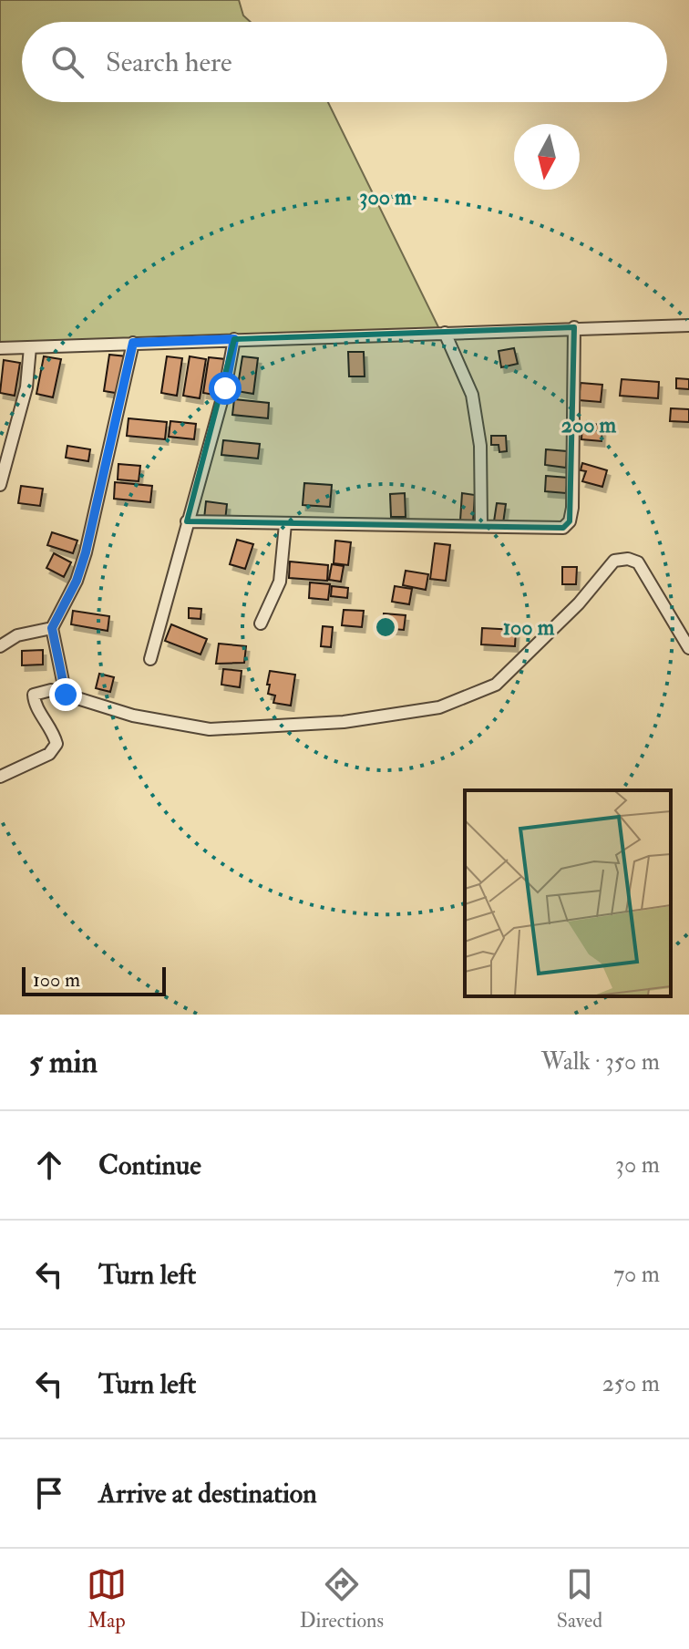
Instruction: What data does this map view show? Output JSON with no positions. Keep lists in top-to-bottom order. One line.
{"scale_bar":"100 m","north":"bottom","page":{"search":"Search here","scale":"100 m","heading":["5 min","Walk · 350 m"],"list":[["Continue","30 m"],["Turn left","70 m"],["Turn left","250 m"],"Arrive at destination"],"nav":["Map","Directions","Saved"]},"rings":["300 m","200 m","100 m"]}
